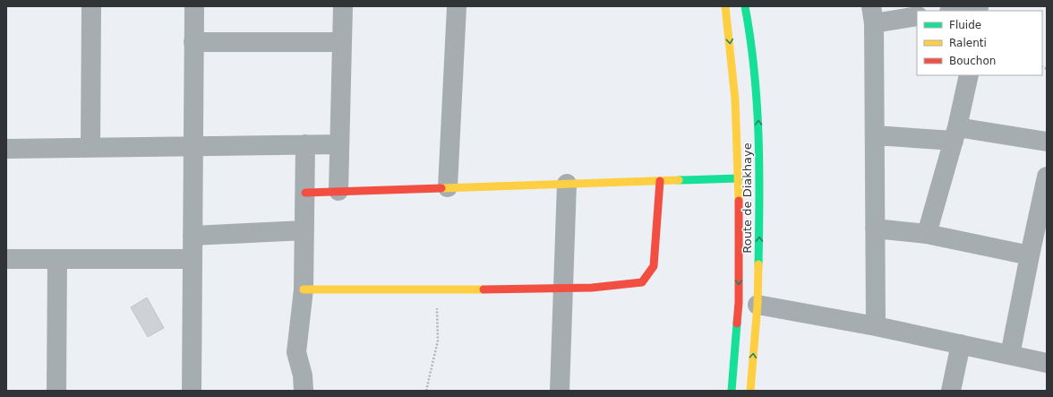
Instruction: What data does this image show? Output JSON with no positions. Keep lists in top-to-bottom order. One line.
{"streets":{"street":["Route de Diakhaye"]},"legend":["Fluide","Ralenti","Bouchon"]}
